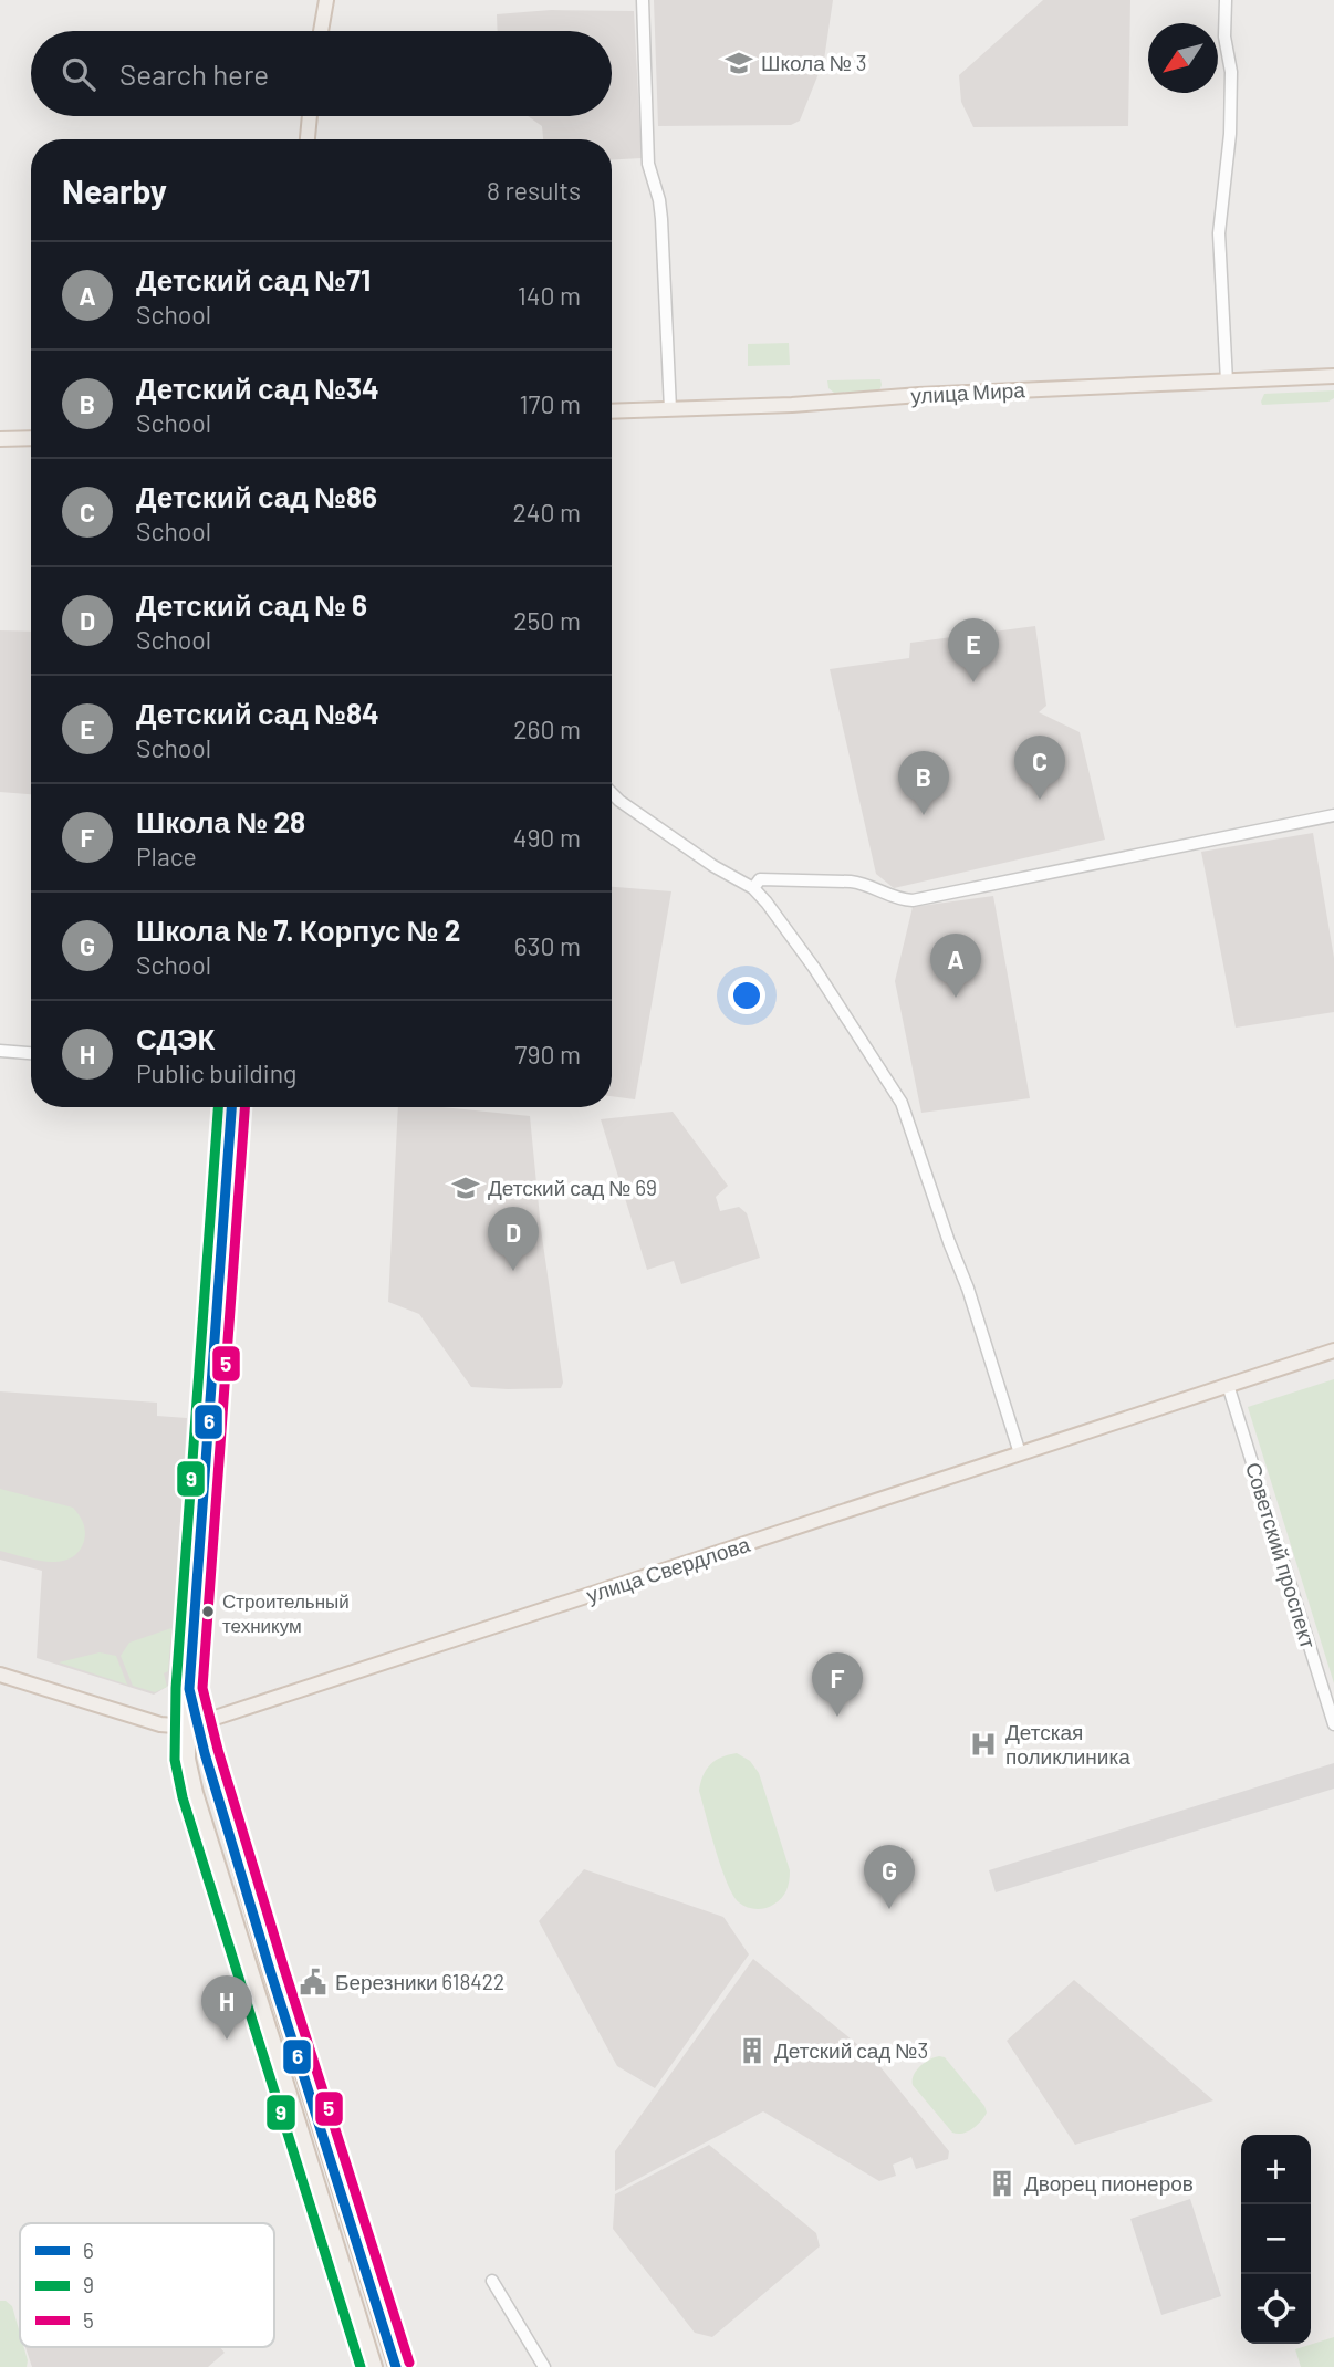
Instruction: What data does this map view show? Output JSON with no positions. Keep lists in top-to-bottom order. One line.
{"streets":{"main road":["улица Мира","улица Свердлова"],"street":["Советский проспект"]},"crossings":[["Советский проспект","улица Свердлова"]],"places":{"school or university":["Школа № 3","Детский сад № 69"],"other":["Строительный техникум"],"hospital":["Детская поликлиника"],"public building":["Березники 618422"],"building":["Детский сад №3","Дворец пионеров"]},"lines":["transit line 6","transit line 9","transit line 5"],"legend":["6","9","5"],"north":"bottom left","page":{"search":"Search here","heading":["Nearby","8 results"],"list":[{"mark":"A","name":"Детский сад №71","note":"School","value":"140 m"},{"mark":"B","name":"Детский сад №34","note":"School","value":"170 m"},{"mark":"C","name":"Детский сад №86","note":"School","value":"240 m"},{"mark":"D","name":"Детский сад № 6","note":"School","value":"250 m"},{"mark":"E","name":"Детский сад №84","note":"School","value":"260 m"},{"mark":"F","name":"Школа № 28","note":"Place","value":"490 m"},{"mark":"G","name":"Школа № 7. Корпус № 2","note":"School","value":"630 m"},{"mark":"H","name":"СДЭК","note":"Public building","value":"790 m"}],"pins":["E","C","B","A","D","F","G","H"],"map_buttons":["+","−"]}}
